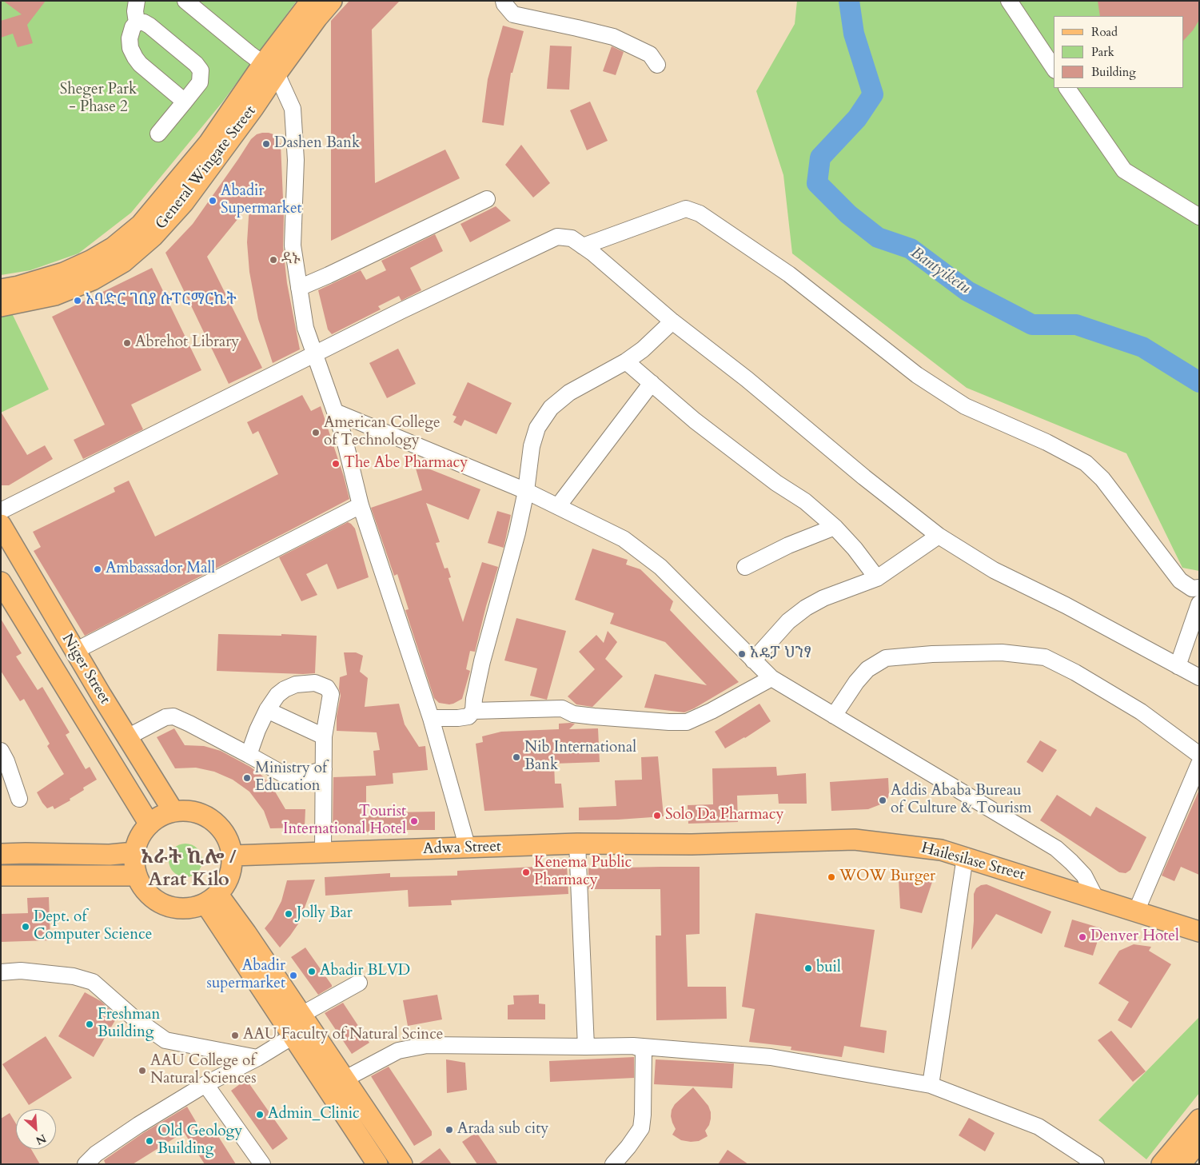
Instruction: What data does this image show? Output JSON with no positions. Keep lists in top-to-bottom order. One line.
{"streets":{"main road":["General Wingate Street","Niger Street","Adwa Street","Hailesilase Street"]},"crossings":[["Niger Street","Adwa Street"],["Adwa Street","Hailesilase Street"]],"districts":["አራት ኪሎ / Arat Kilo"],"water":["Bantyiketu"],"parks":["Sheger Park - Phase 2"],"places":["Dashen Bank","Abadir Supermarket","ዳኑ","አባድር ገበያ ሱፐርማርኬት","Abrehot Library","American College of Technology","The Abe Pharmacy","Ambassador Mall","አዴፓ ህንፃ","Nib International Bank","Ministry of Education","Addis Ababa Bureau of Culture & Tourism","Solo Da Pharmacy","Tourist International Hotel","Kenema Public Pharmacy","WOW Burger","Jolly Bar","Dept. of Computer Science","Denver Hotel","buil","Abadir BLVD","Abadir supermarket","Freshman Building","AAU Faculty of Natural Scince","AAU College of Natural Sciences","Admin_Clinic","Arada sub city","Old Geology Building"],"legend":["Road","Park","Building"],"north":"bottom right"}
